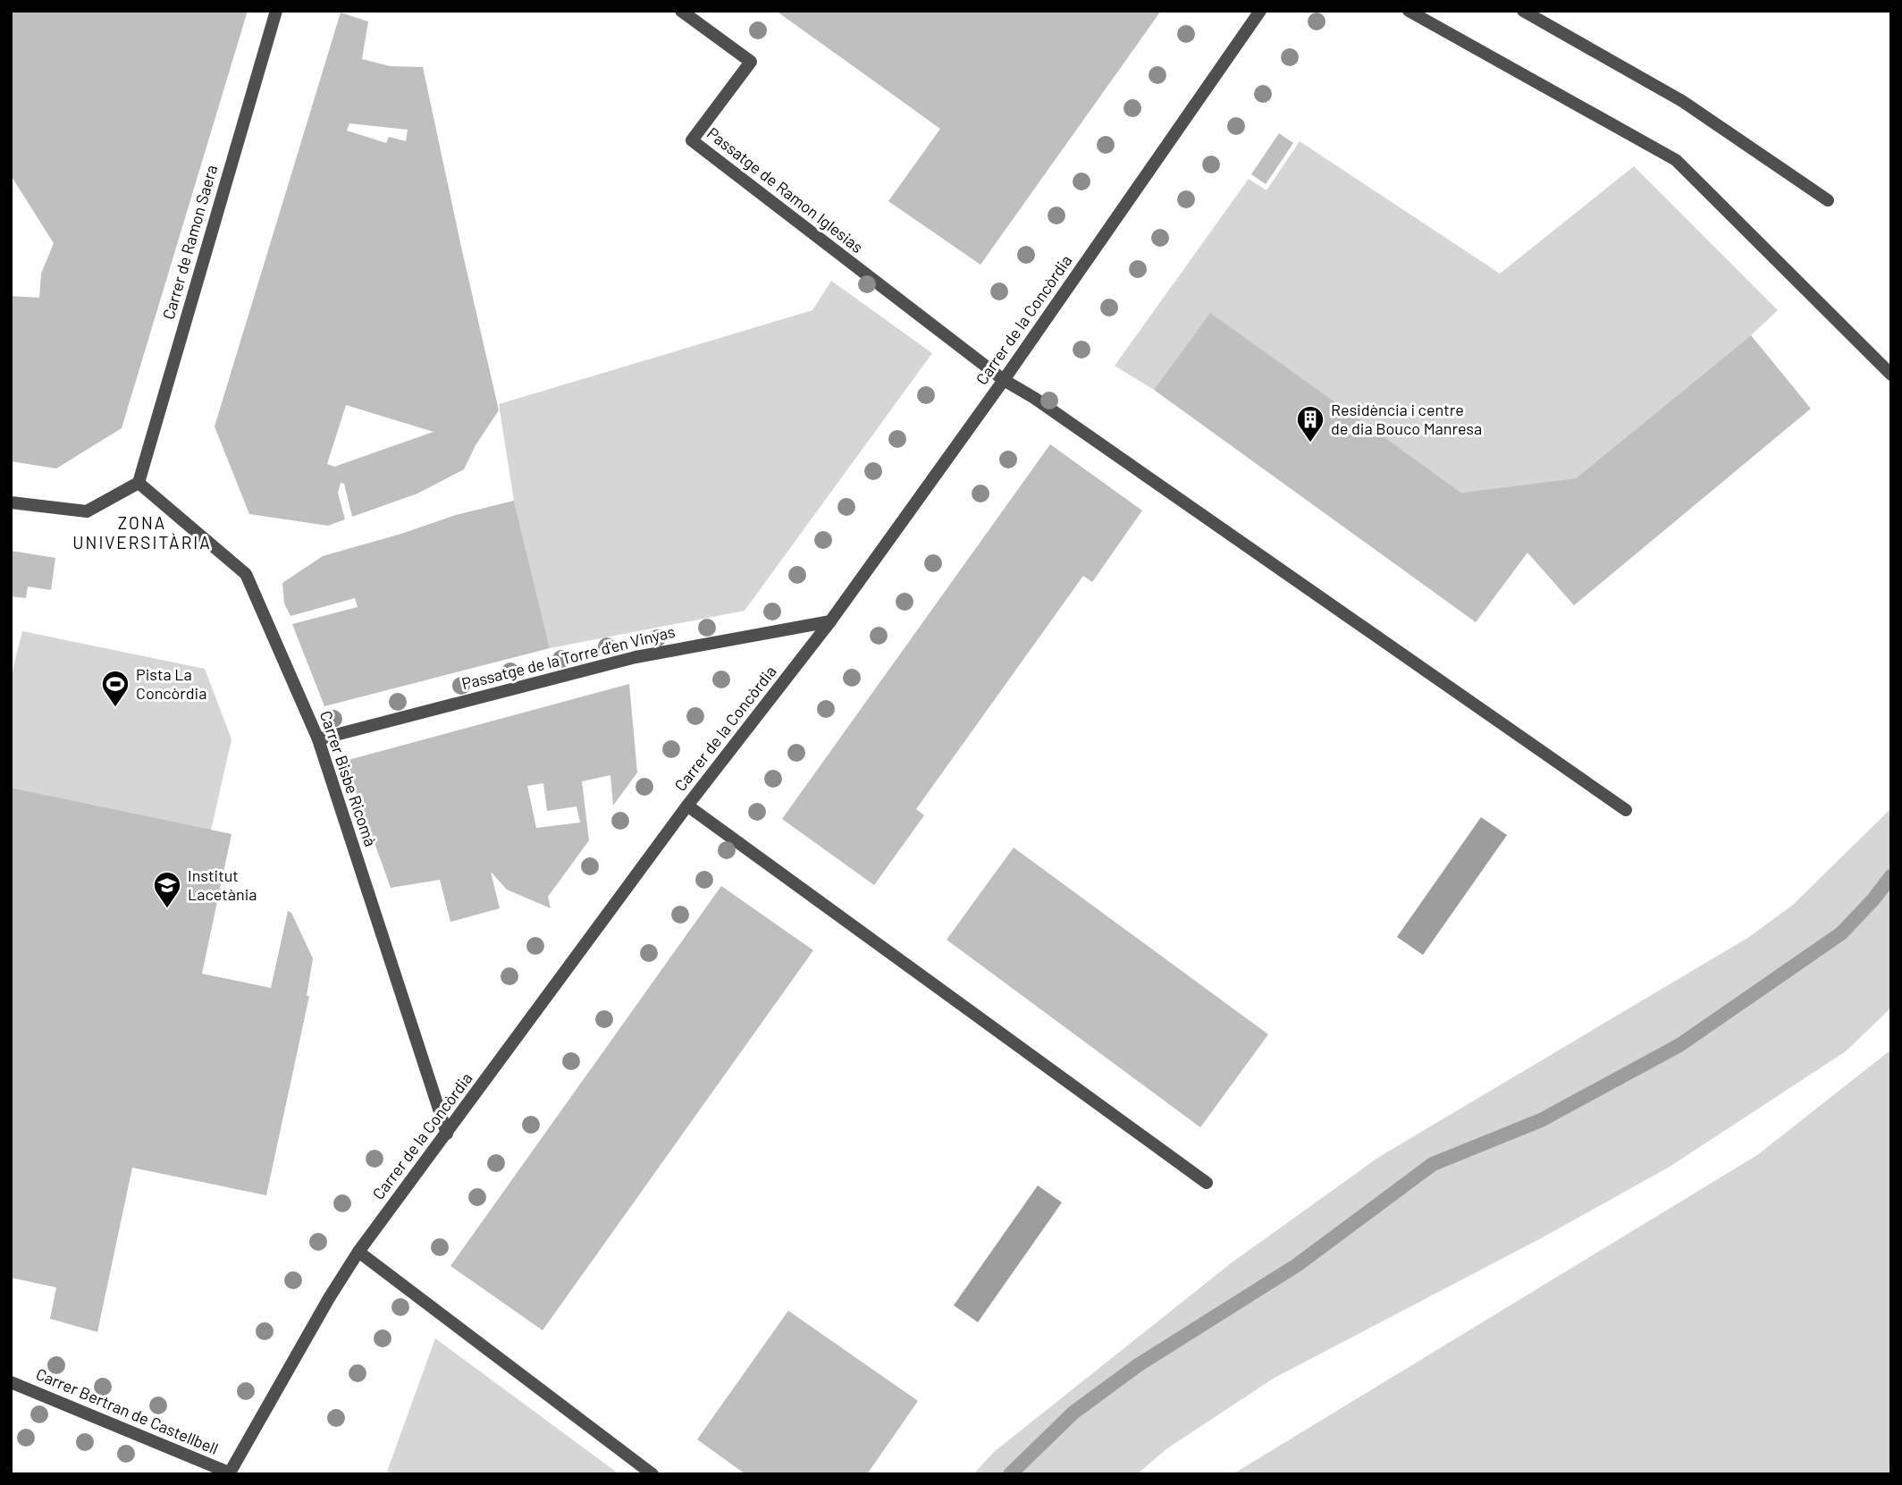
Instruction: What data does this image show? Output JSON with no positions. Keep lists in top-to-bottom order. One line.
{"streets":{"street":["Passatge de Ramon Iglesias","Carrer de Ramon Saera","Carrer de la Concòrdia","Passatge de la Torre d'en Vinyas","Carrer Bisbe Ricomà","Carrer Bertran de Castellbell"]},"crossings":[["Passatge de Ramon Iglesias","Carrer de la Concòrdia"],["Carrer de Ramon Saera","Carrer Bisbe Ricomà"],["Carrer de la Concòrdia","Passatge de la Torre d'en Vinyas"],["Carrer de la Concòrdia","Carrer Bisbe Ricomà"],["Carrer de la Concòrdia","Carrer Bertran de Castellbell"],["Passatge de la Torre d'en Vinyas","Carrer Bisbe Ricomà"]],"districts":["ZONA UNIVERSITÀRIA"],"places":{"building":["Residència i centre de dia Bouco Manresa"],"sports":["Pista La Concòrdia"],"school or university":["Institut Lacetània"]}}
